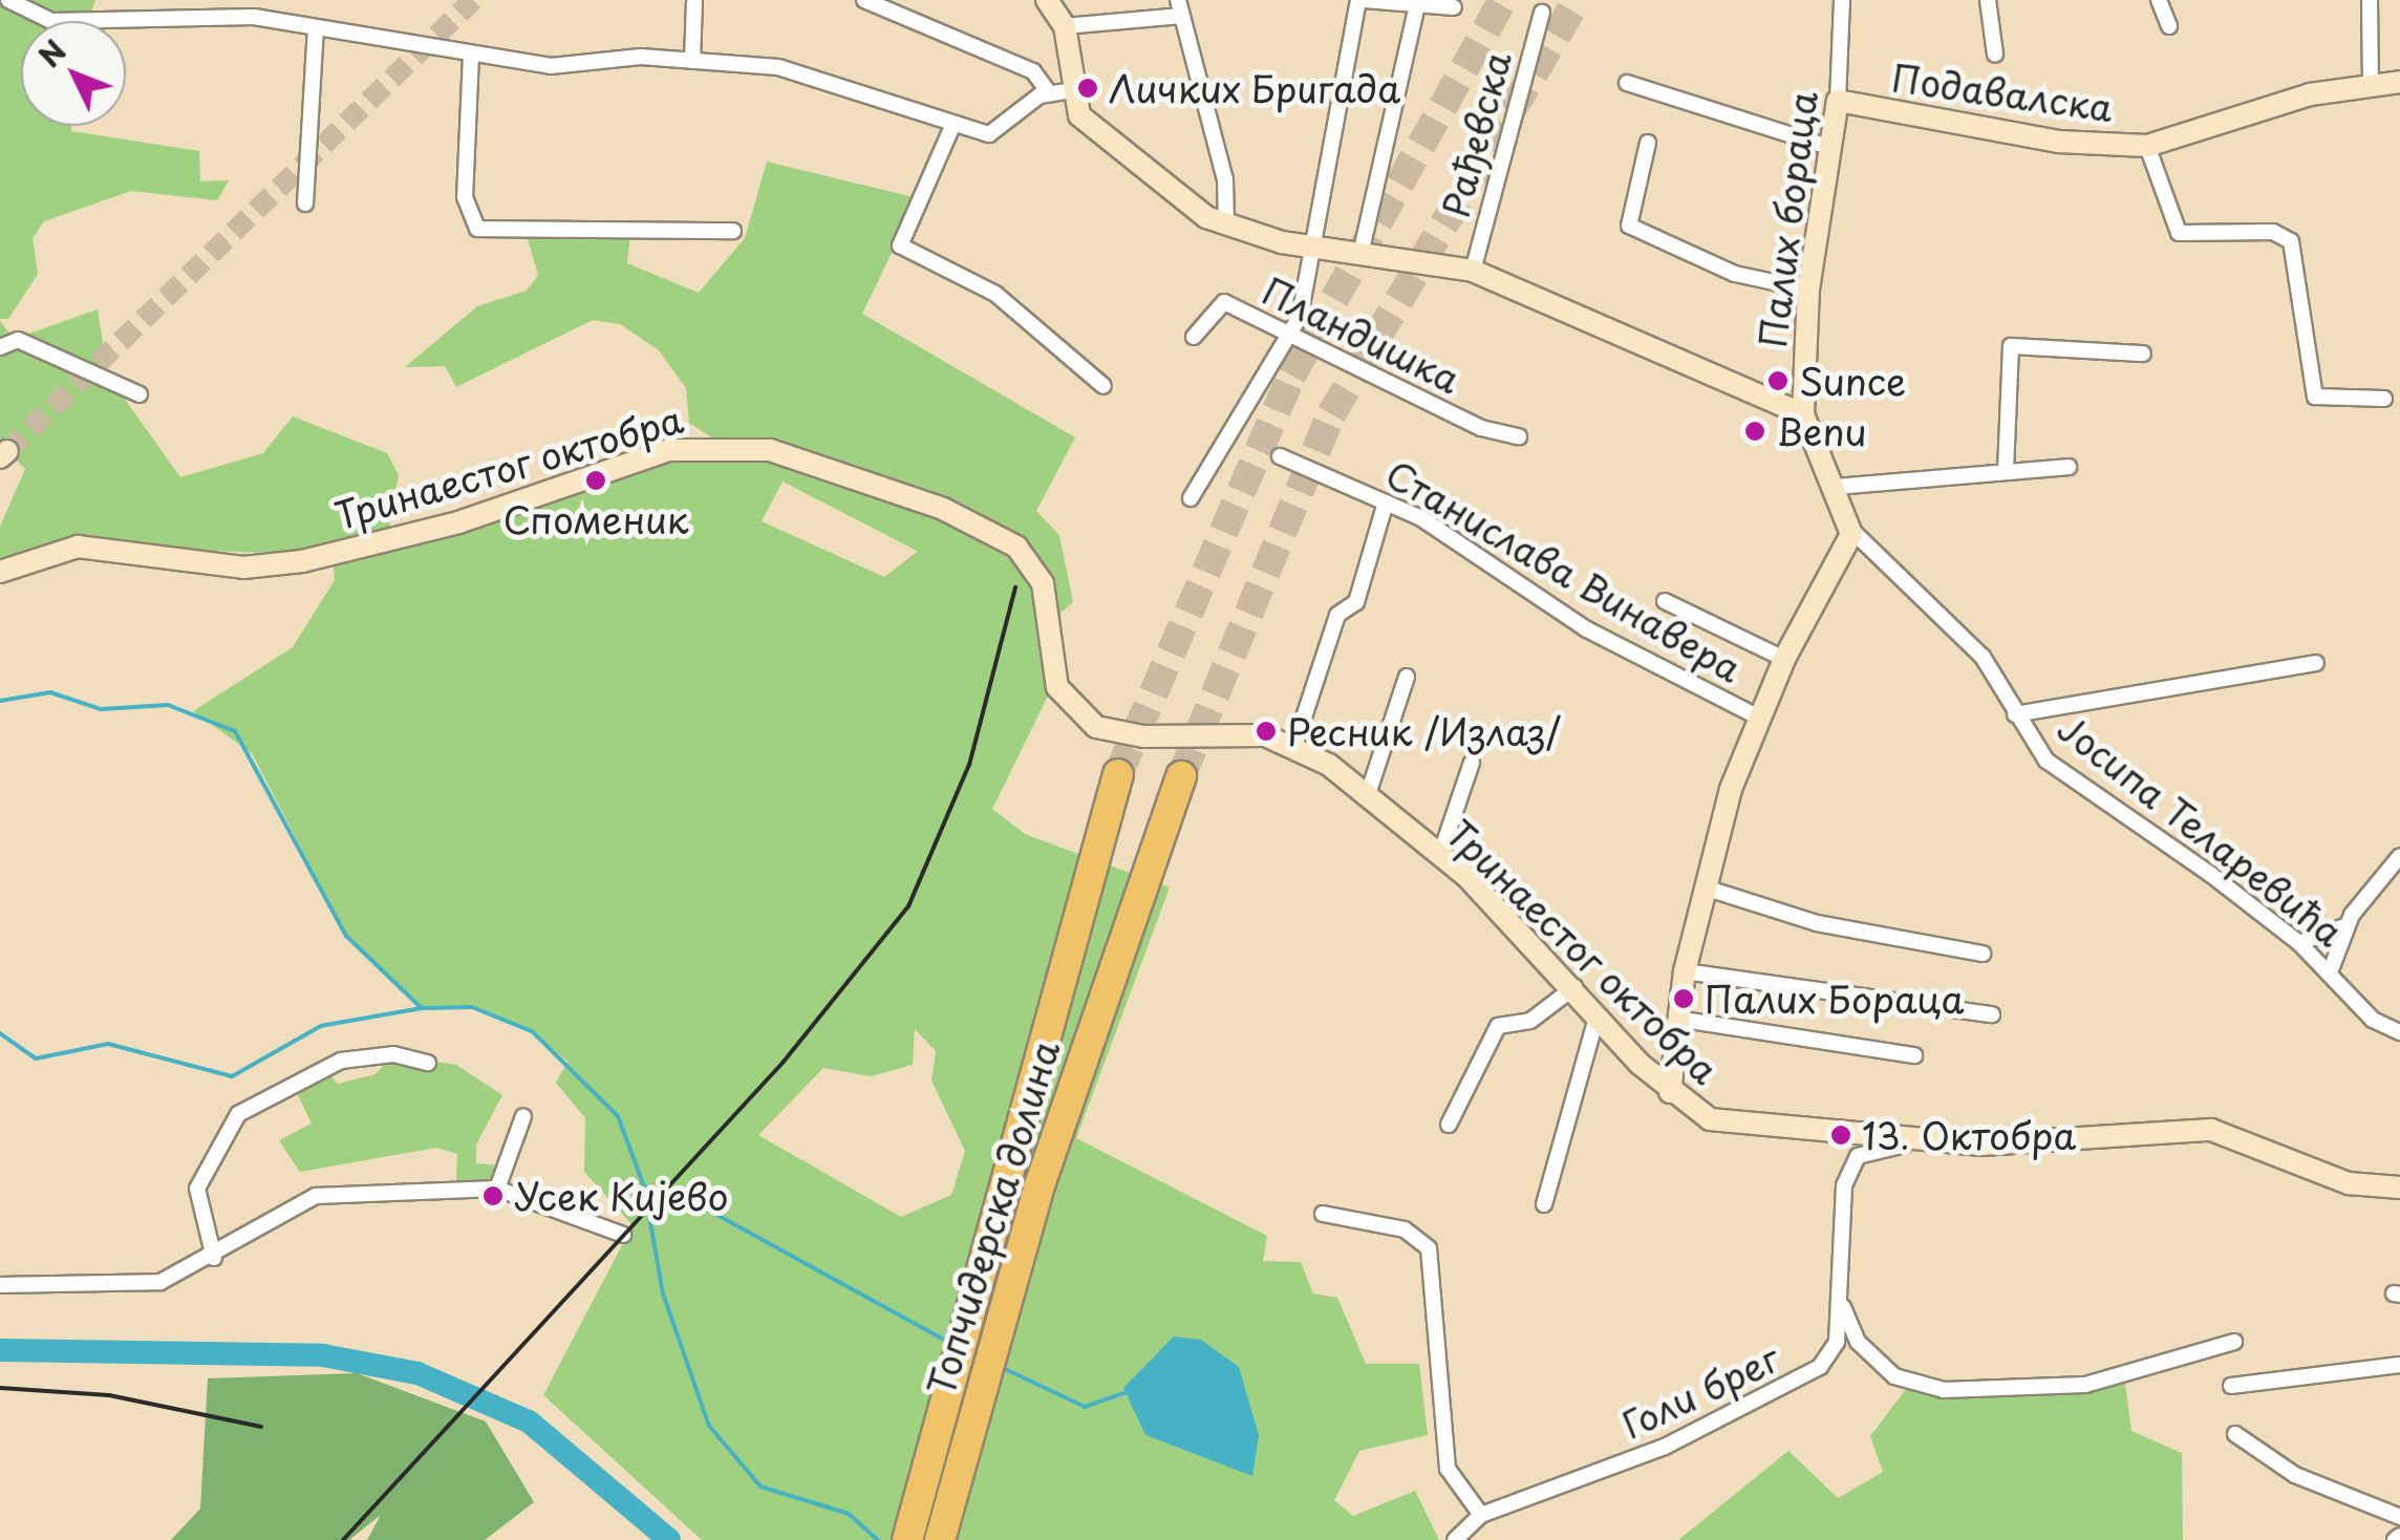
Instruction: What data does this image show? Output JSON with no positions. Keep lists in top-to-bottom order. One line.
{"streets":{"highway":["Топчидерска долина"],"street":["Подавалска","Рађевска","Палих бораца","Пландишка","Тринаестог октобра","Станислава Винавера","Јосипа Теларевића","Голи брег"]},"crossings":[["Подавалска","Палих бораца"],["Палих бораца","Јосипа Теларевића"],["Тринаестог октобра","Голи брег"]],"places":["Личких Бригада","Sunce","Benu","Споменик","Ресник /Излаз/","Палих Бораца","13. Октобра","Усек Кијево"],"north":"top left"}
